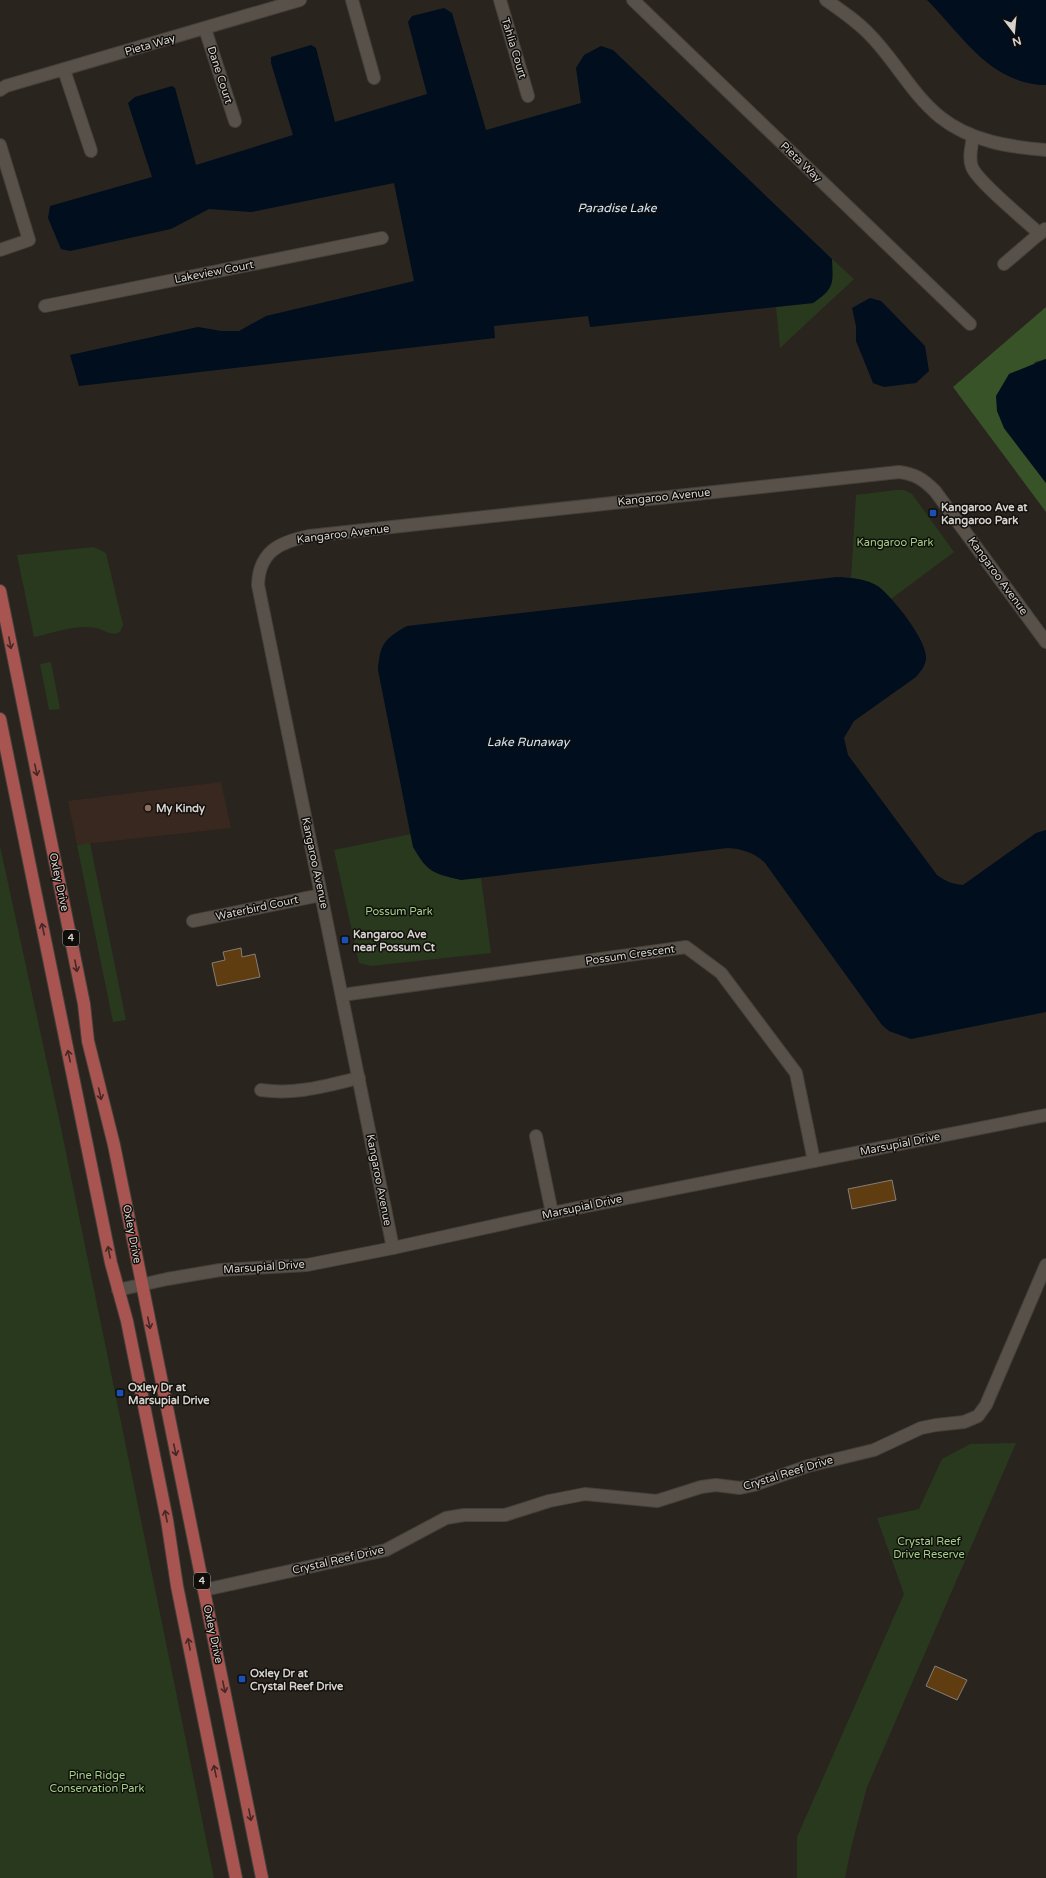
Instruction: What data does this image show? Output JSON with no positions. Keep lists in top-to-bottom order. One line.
{"streets":{"main road":["Oxley Drive","4"],"street":["Pieta Way","Tahlia Court","Dane Court","Lakeview Court","Kangaroo Avenue","Waterbird Court","Possum Crescent","Marsupial Drive","Crystal Reef Drive"]},"crossings":[["Pieta Way","Dane Court"],["Kangaroo Avenue","Waterbird Court"],["Kangaroo Avenue","Possum Crescent"],["Kangaroo Avenue","Marsupial Drive"],["Oxley Drive","Marsupial Drive"],["Oxley Drive","Crystal Reef Drive"],["4","Marsupial Drive"],["Possum Crescent","Marsupial Drive"]],"water":["Paradise Lake","Lake Runaway"],"parks":["Kangaroo Park","Possum Park","Crystal Reef Drive Reserve","Pine Ridge Conservation Park"],"places":{"transit":["Kangaroo Ave at Kangaroo Park","Kangaroo Ave near Possum Ct","Oxley Dr at Marsupial Drive","Oxley Dr at Crystal Reef Drive"],"other":["My Kindy"]},"north":"bottom"}
